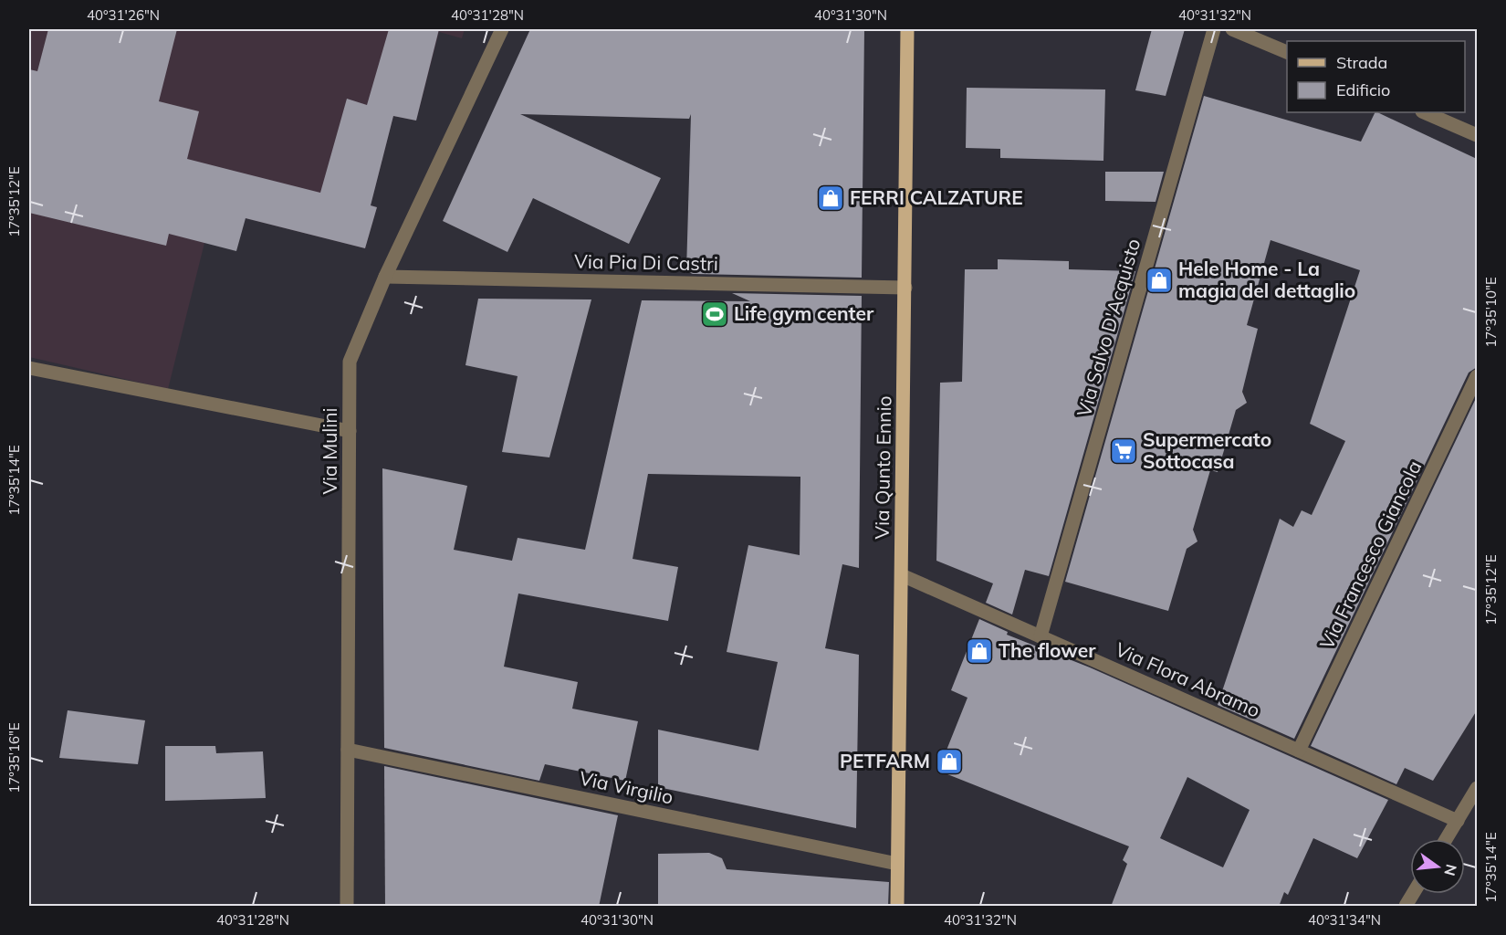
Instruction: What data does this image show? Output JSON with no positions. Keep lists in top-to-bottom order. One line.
{"streets":{"main road":["Via Qunto Ennio"],"street":["Via Pia Di Castri","Via Salvo D'Acquisto","Via Mulini","Via Francesco Giancola","Via Flora Abramo","Via Virgilio"]},"crossings":[["Via Pia Di Castri","Via Mulini"],["Via Pia Di Castri","Via Qunto Ennio"],["Via Salvo D'Acquisto","Via Flora Abramo"],["Via Mulini","Via Virgilio"],["Via Qunto Ennio","Via Flora Abramo"],["Via Qunto Ennio","Via Virgilio"],["Via Francesco Giancola","Via Flora Abramo"]],"places":{"shop":["FERRI CALZATURE","Hele Home - La magia del dettaglio","The flower","PETFARM"],"sports":["Life gym center"],"supermarket":["Supermercato Sottocasa"]},"legend":["Strada","Edificio"],"north":"right","coordinates":["40°31'26\"N","40°31'28\"N","40°31'30\"N","40°31'32\"N","17°35'12\"E","17°35'10\"E","17°35'14\"E","17°35'16\"E","40°31'34\"N"]}
